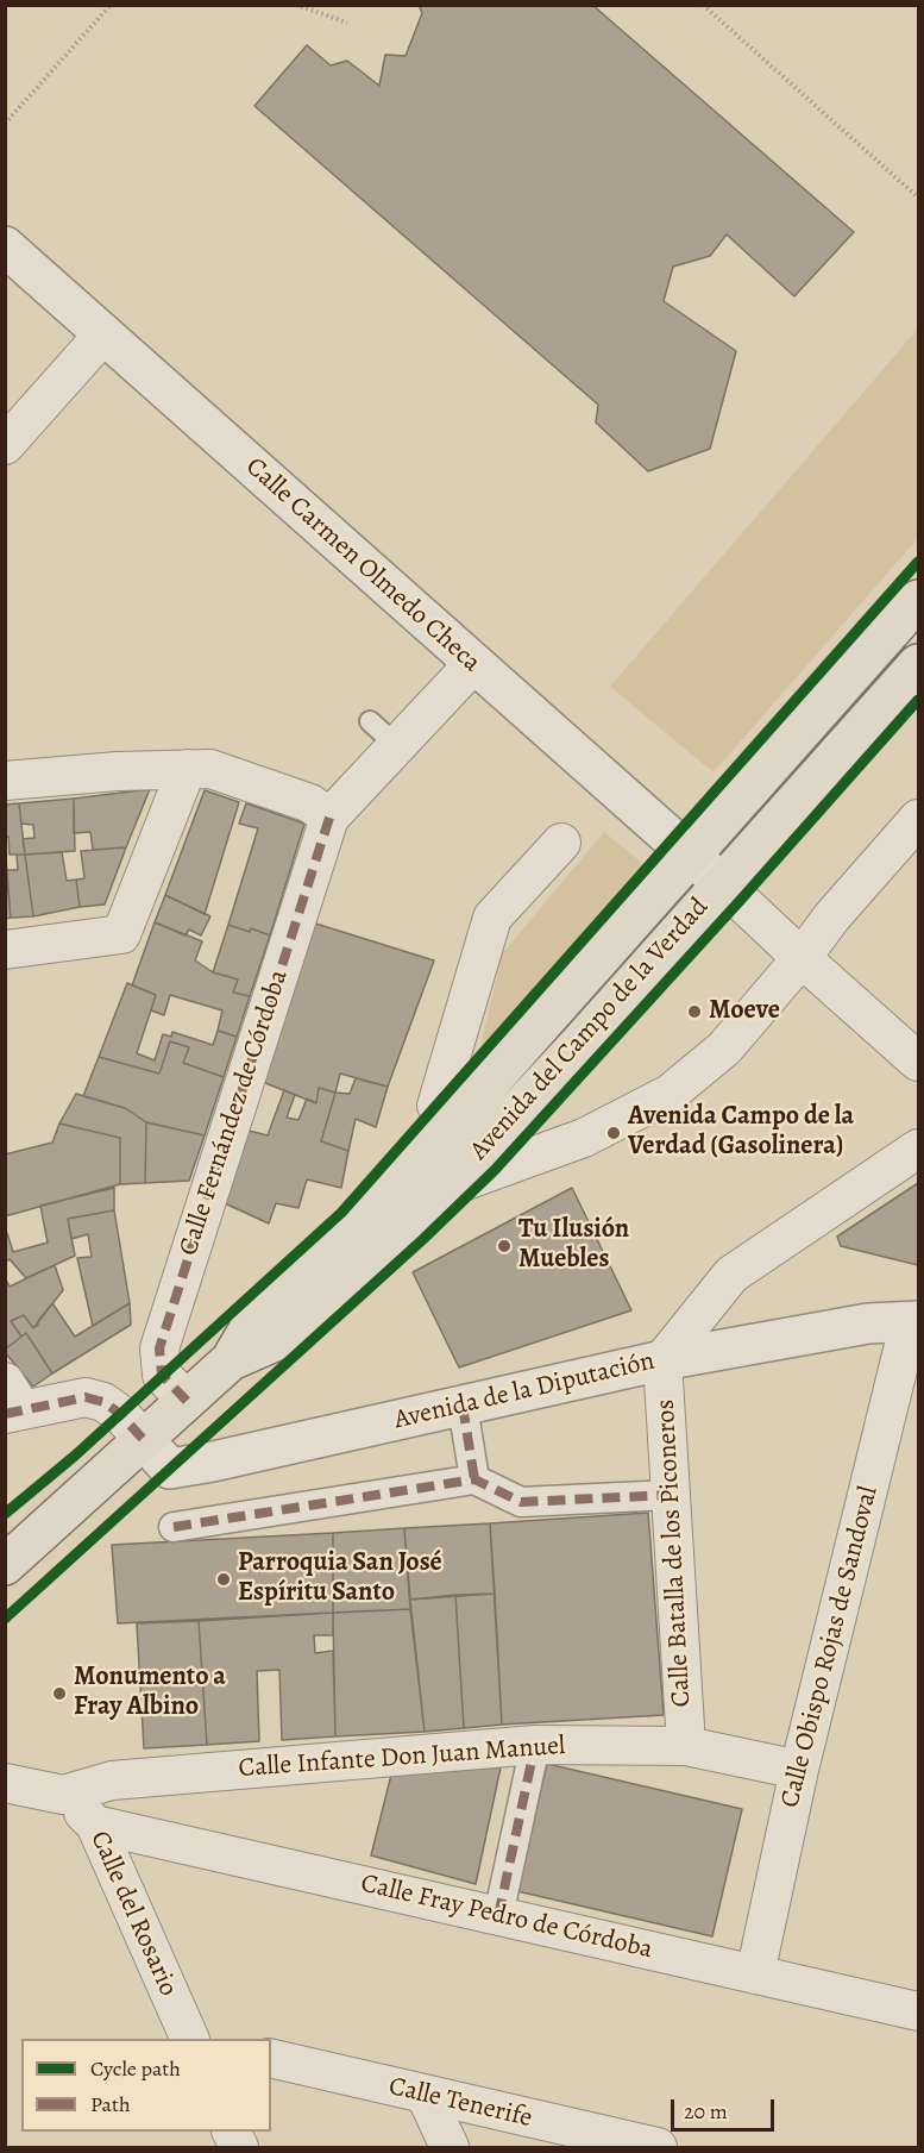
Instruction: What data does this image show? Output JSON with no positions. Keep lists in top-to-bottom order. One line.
{"streets":{"main road":["Avenida del Campo de la Verdad"],"street":["Calle Carmen Olmedo Checa","Calle Fernández de Córdoba","Avenida de la Diputación","Calle Batalla de los Piconeros","Calle Obispo Rojas de Sandoval","Calle Infante Don Juan Manuel","Calle del Rosario","Calle Fray Pedro de Córdoba","Calle Tenerife"]},"crossings":[["Calle Carmen Olmedo Checa","Avenida del Campo de la Verdad"],["Avenida del Campo de la Verdad","Calle Fernández de Córdoba"],["Avenida del Campo de la Verdad","Avenida de la Diputación"],["Avenida de la Diputación","Calle Batalla de los Piconeros"],["Avenida de la Diputación","Calle Obispo Rojas de Sandoval"],["Calle Batalla de los Piconeros","Calle Infante Don Juan Manuel"],["Calle Obispo Rojas de Sandoval","Calle Infante Don Juan Manuel"],["Calle Obispo Rojas de Sandoval","Calle Fray Pedro de Córdoba"],["Calle Infante Don Juan Manuel","Calle del Rosario"],["Calle del Rosario","Calle Fray Pedro de Córdoba"]],"places":["Moeve","Avenida Campo de la Verdad (Gasolinera)","Tu Ilusión Muebles","Parroquia San José Espíritu Santo","Monumento a Fray Albino"],"legend":["Cycle path","Path"],"scale_bar":"20 m"}
